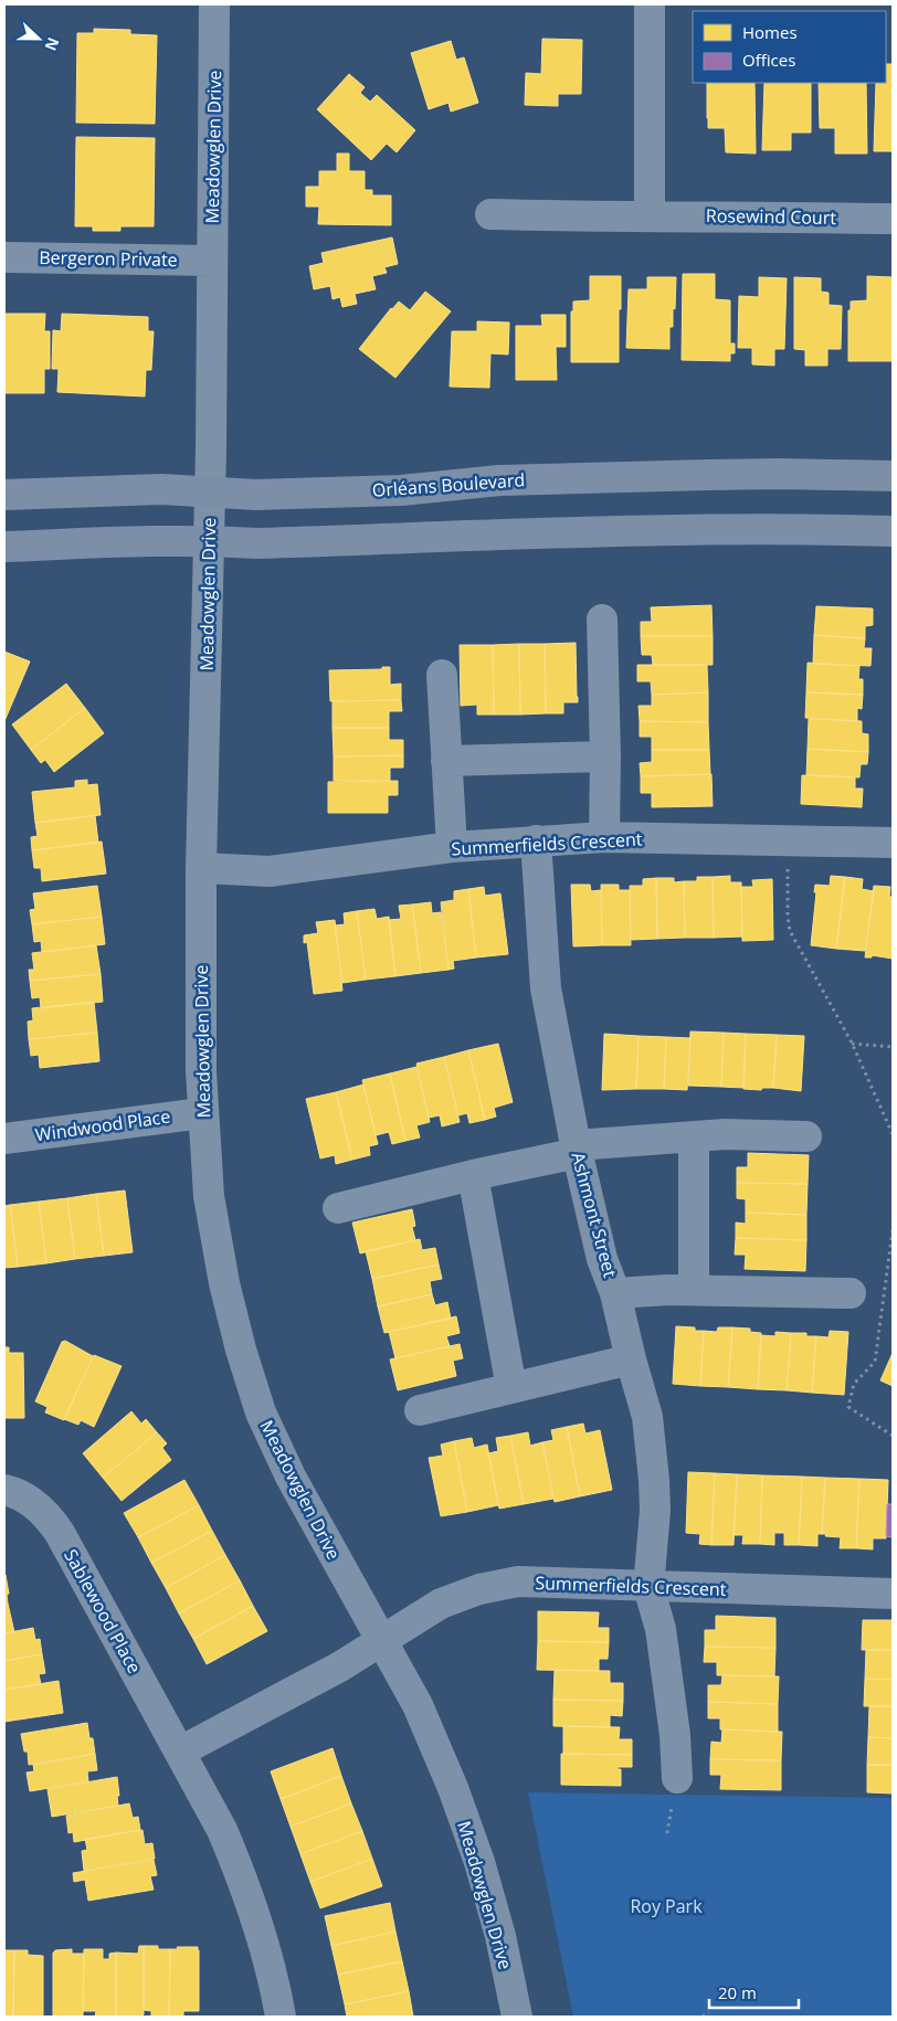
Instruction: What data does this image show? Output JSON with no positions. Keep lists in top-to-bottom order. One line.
{"streets":{"main road":["Orléans Boulevard"],"street":["Meadowglen Drive","Rosewind Court","Bergeron Private","Summerfields Crescent","Windwood Place","Ashmont Street","Sablewood Place"]},"crossings":[["Meadowglen Drive","Bergeron Private"],["Meadowglen Drive","Orléans Boulevard"],["Meadowglen Drive","Summerfields Crescent"],["Meadowglen Drive","Windwood Place"],["Summerfields Crescent","Ashmont Street"]],"parks":["Roy Park"],"legend":["Homes","Offices"],"scale_bar":"20 m","north":"right"}
